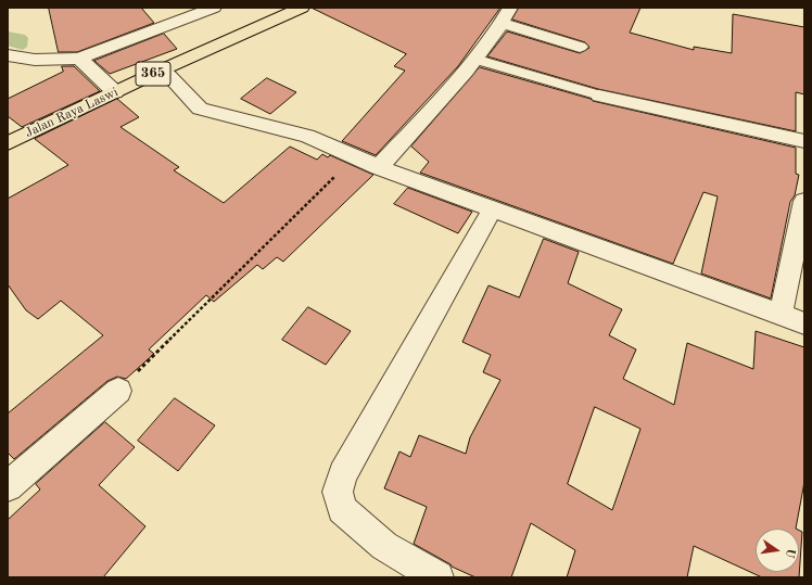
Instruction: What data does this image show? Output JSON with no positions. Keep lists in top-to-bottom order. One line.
{"streets":{"main road":["365","Jalan Raya Laswi"]},"north":"right"}
